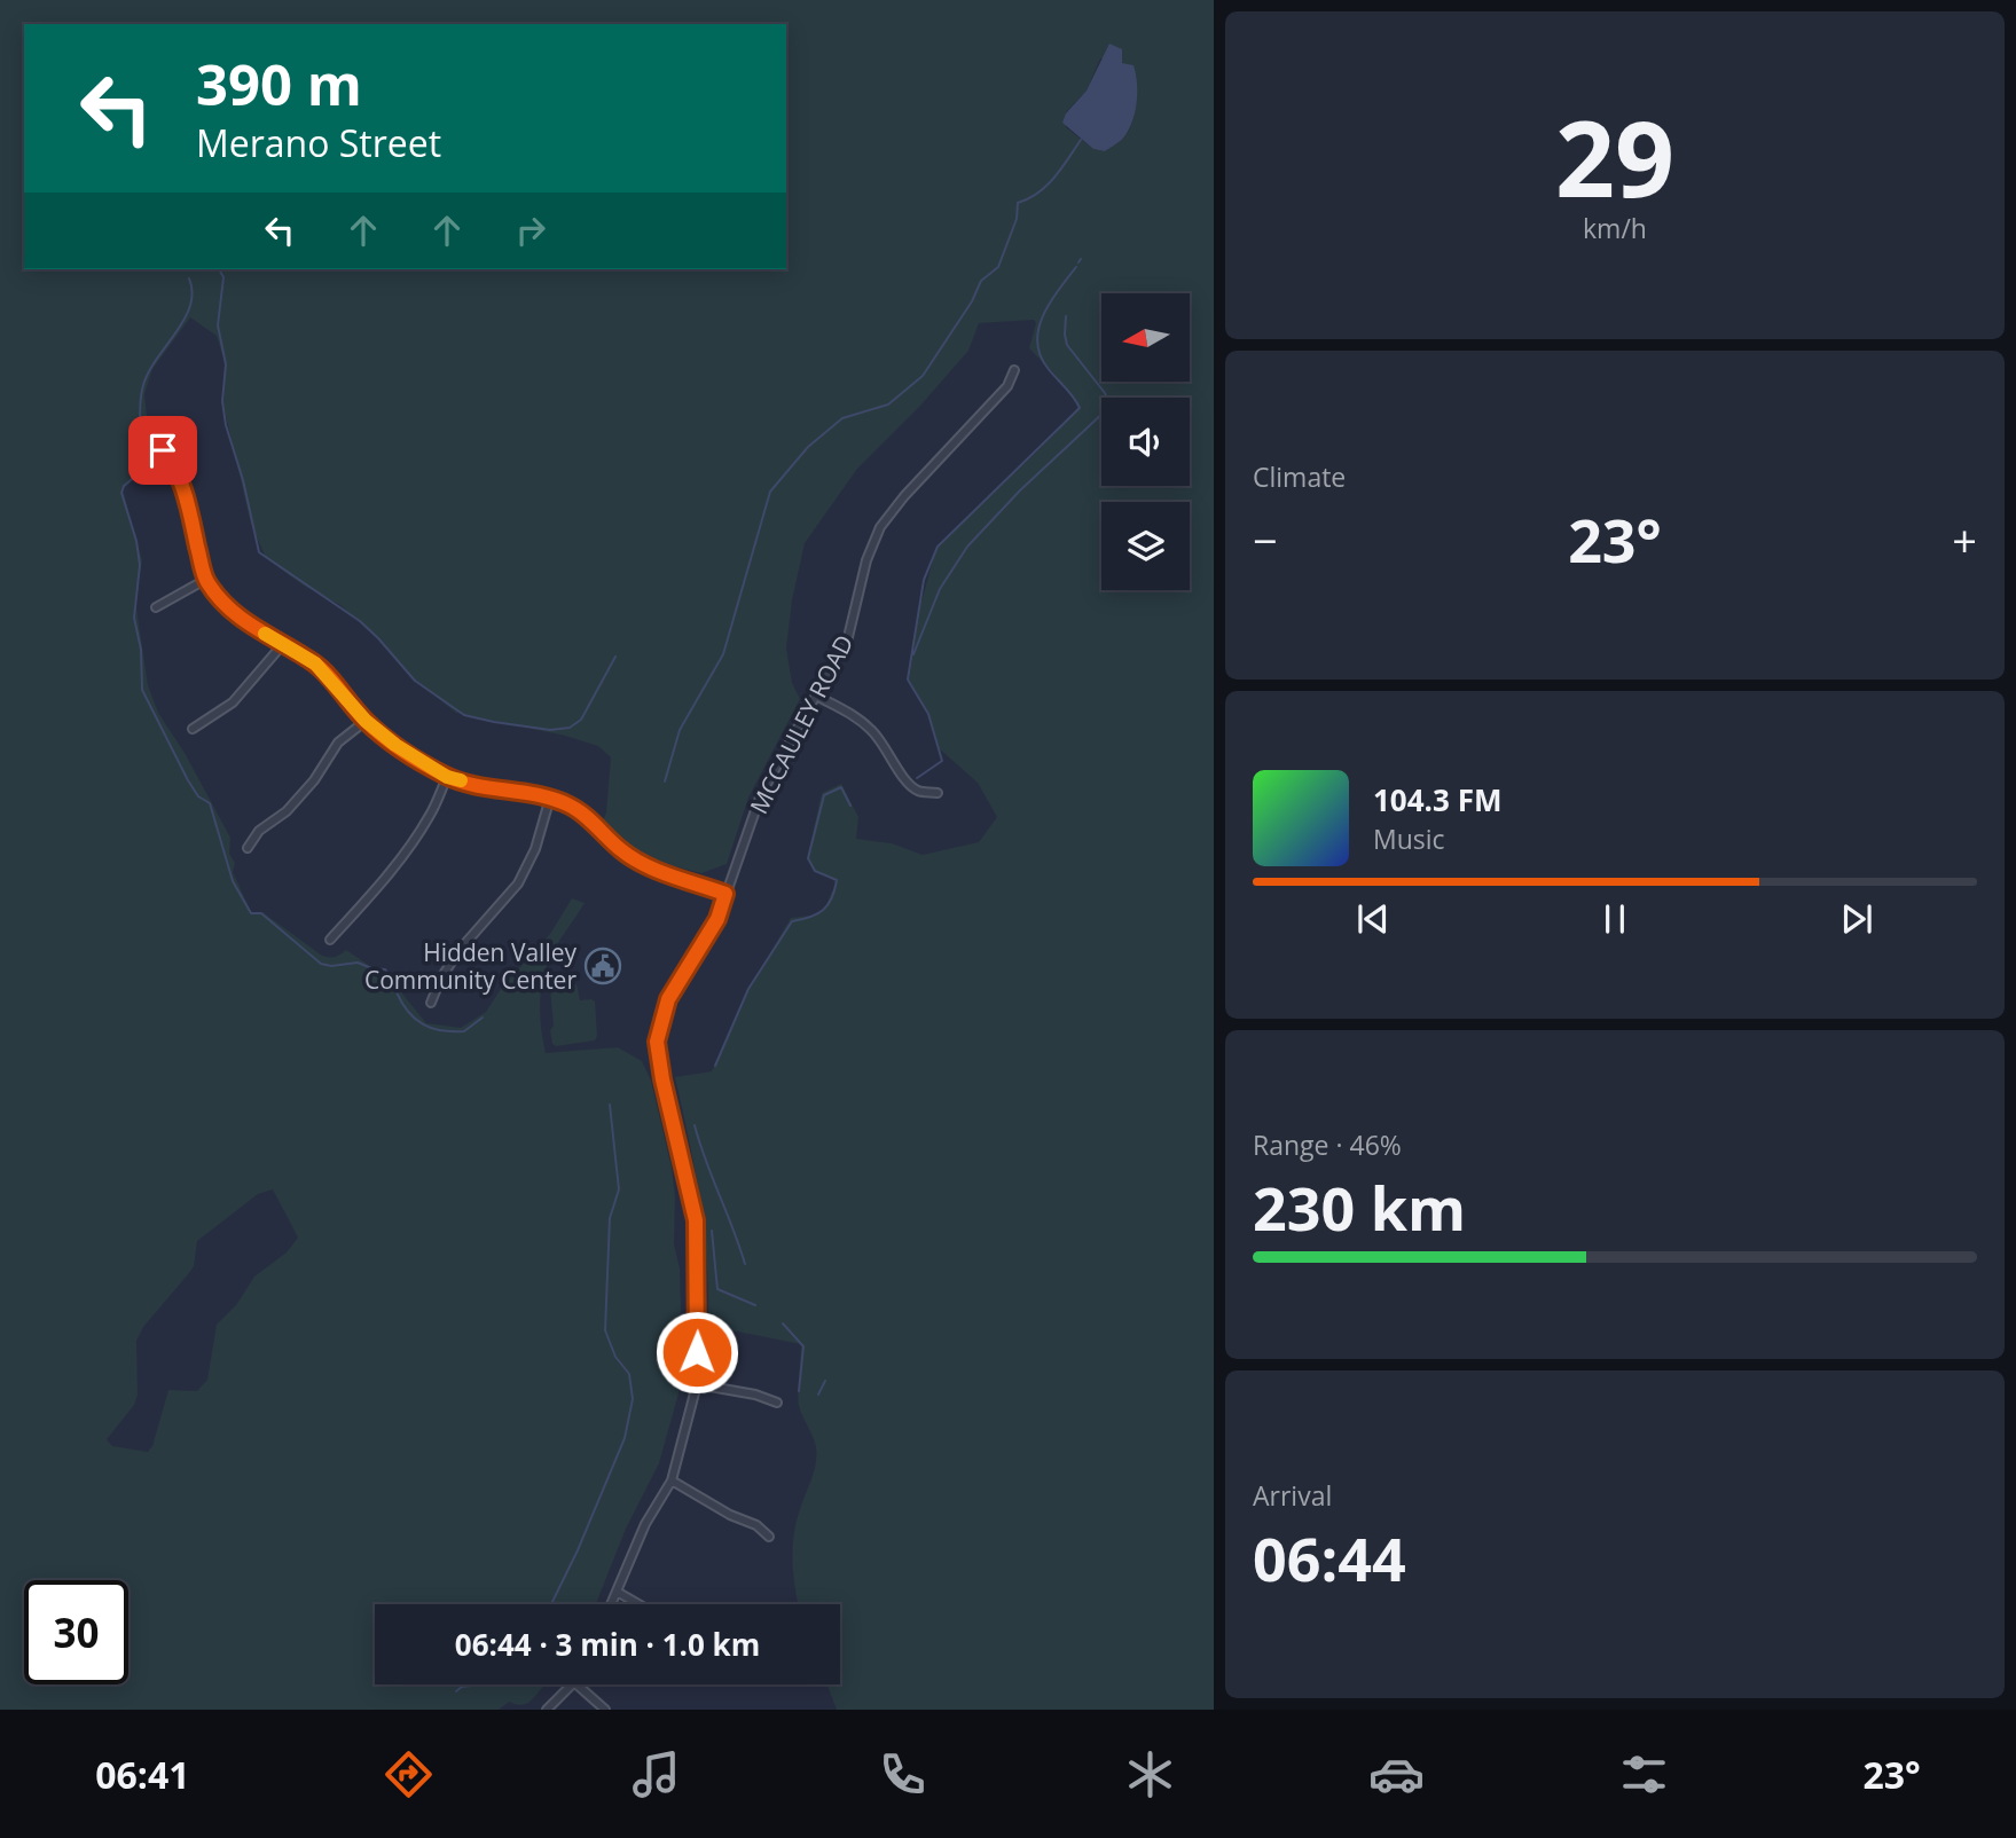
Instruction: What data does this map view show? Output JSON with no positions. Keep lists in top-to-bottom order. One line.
{"streets":{"street":["MCCAULEY ROAD"]},"places":{"public building":["Hidden Valley Community Center"]},"north":"left","page":{"tile":[["29","km/h"],"Climate",["Range · 46%","230 km"],["Arrival","06:44"]],"turn":["390 m","Merano Street"],"heat":["−","23°","+"],"song":["104.3 FM","Music"],"limit":"30","trip":"06:44 · 3 min · 1.0 km","tabs":["06:41","23°"]}}
